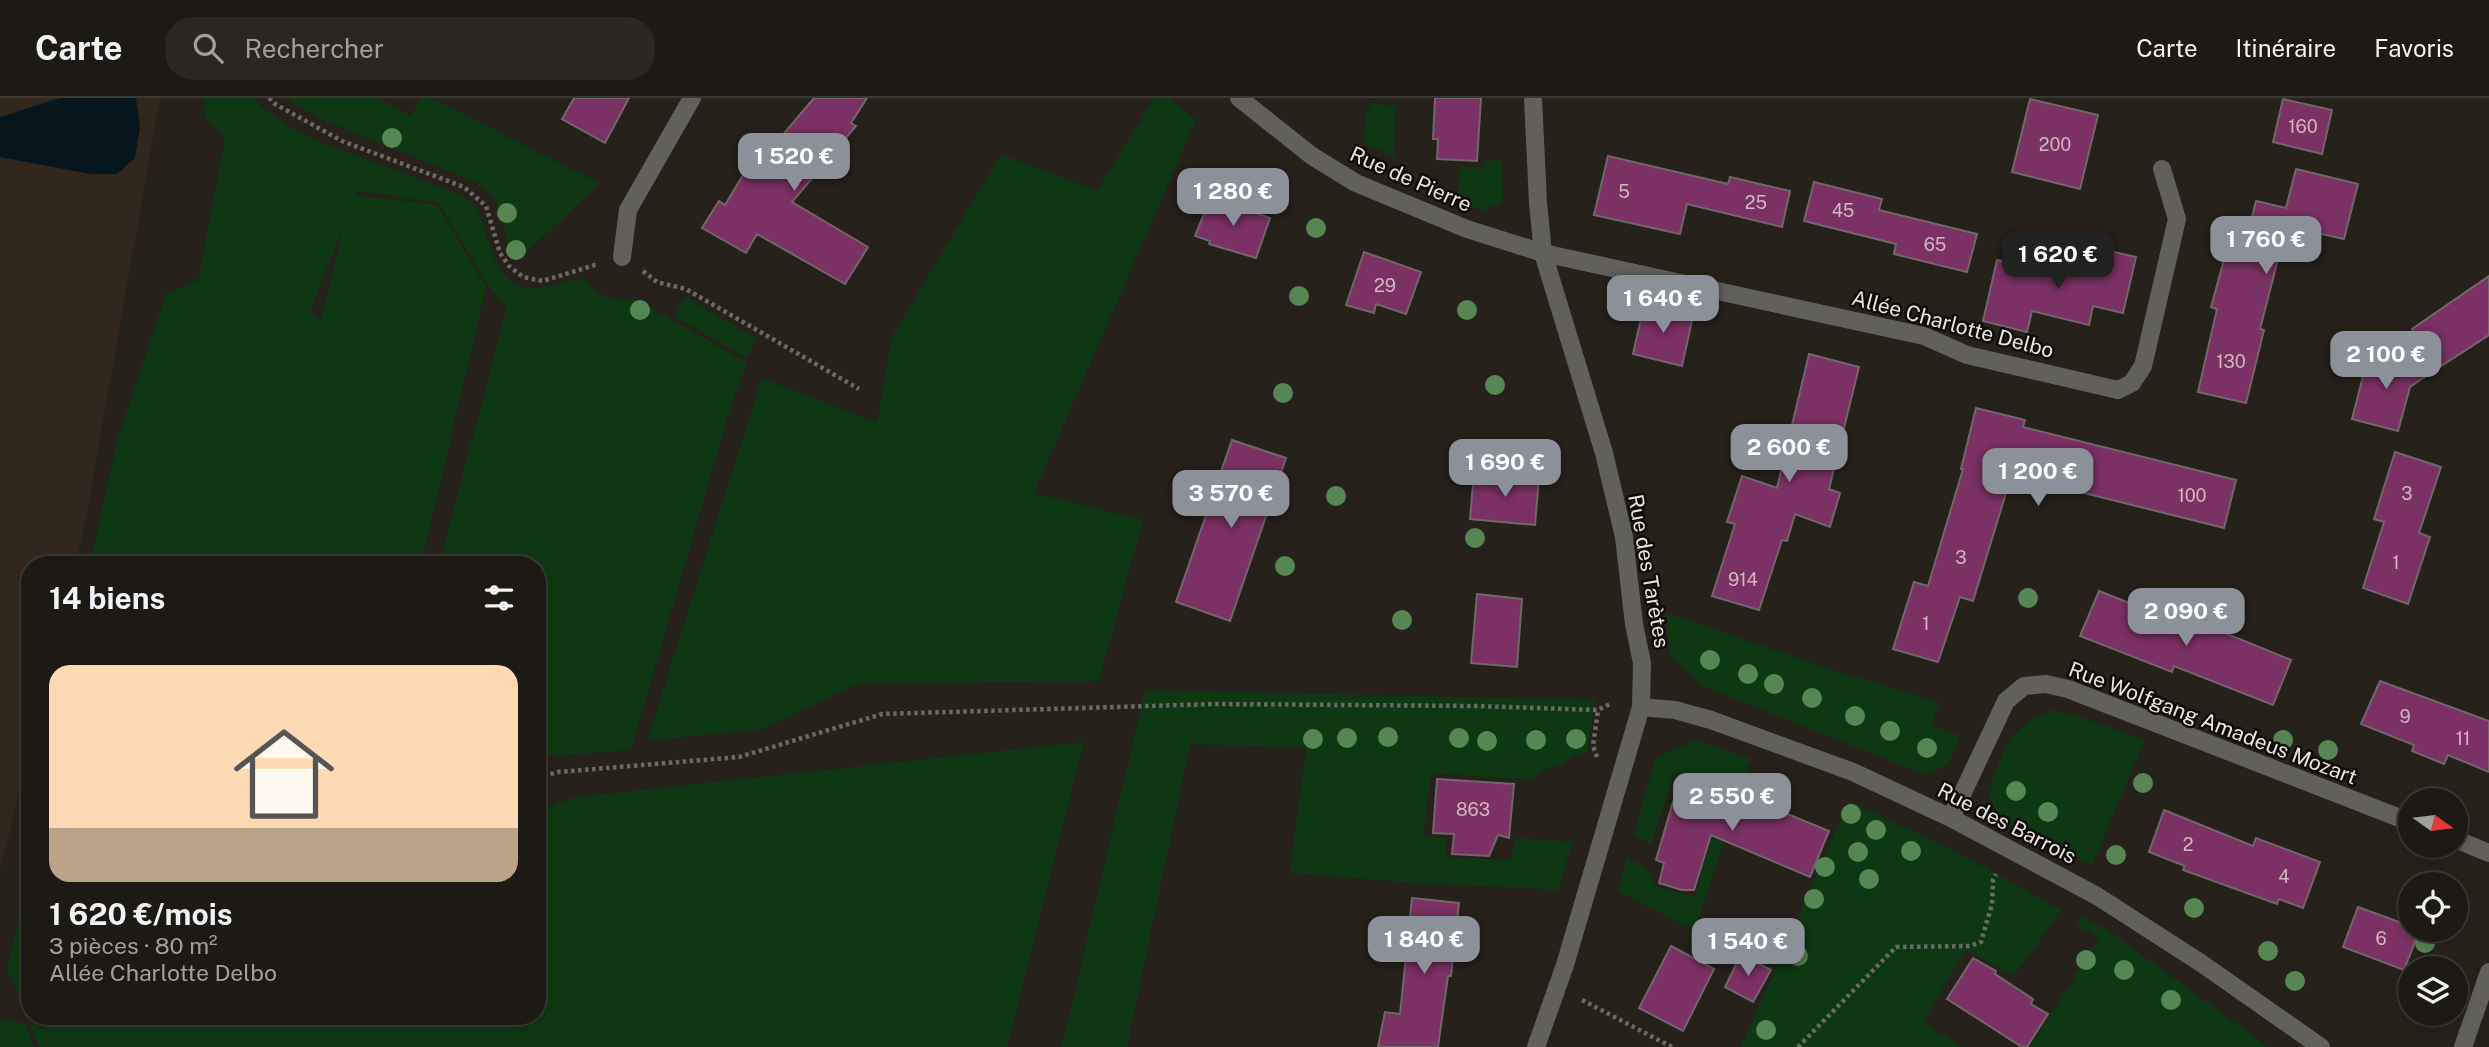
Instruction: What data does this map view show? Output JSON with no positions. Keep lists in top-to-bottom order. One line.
{"streets":{"street":["Rue de Pierre","Allée Charlotte Delbo","Rue des Tarètes","Rue Wolfgang Amadeus Mozart","Rue des Barrois"]},"crossings":[["Rue de Pierre","Allée Charlotte Delbo"],["Rue de Pierre","Rue des Tarètes"],["Allée Charlotte Delbo","Rue des Tarètes"],["Rue des Tarètes","Rue des Barrois"],["Rue Wolfgang Amadeus Mozart","Rue des Barrois"]],"house_numbers":["160","200","5","25","45","65","29","130","3","100","3","1","914","1","9","11","863","2","4","6"],"north":"right","page":{"header":"Carte","search":"Rechercher","nav":["Carte","Itinéraire","Favoris"],"price":["1 520 €","1 280 €","1 760 €","1 620 €","1 640 €","2 100 €","2 600 €","1 690 €","1 200 €","3 570 €","2 090 €","2 550 €","1 840 €","1 540 €"],"heading":"14 biens","list":[{"name":"1 620 €/mois","note":"3 pièces · 80 m² · Allée Charlotte Delbo"}]}}
